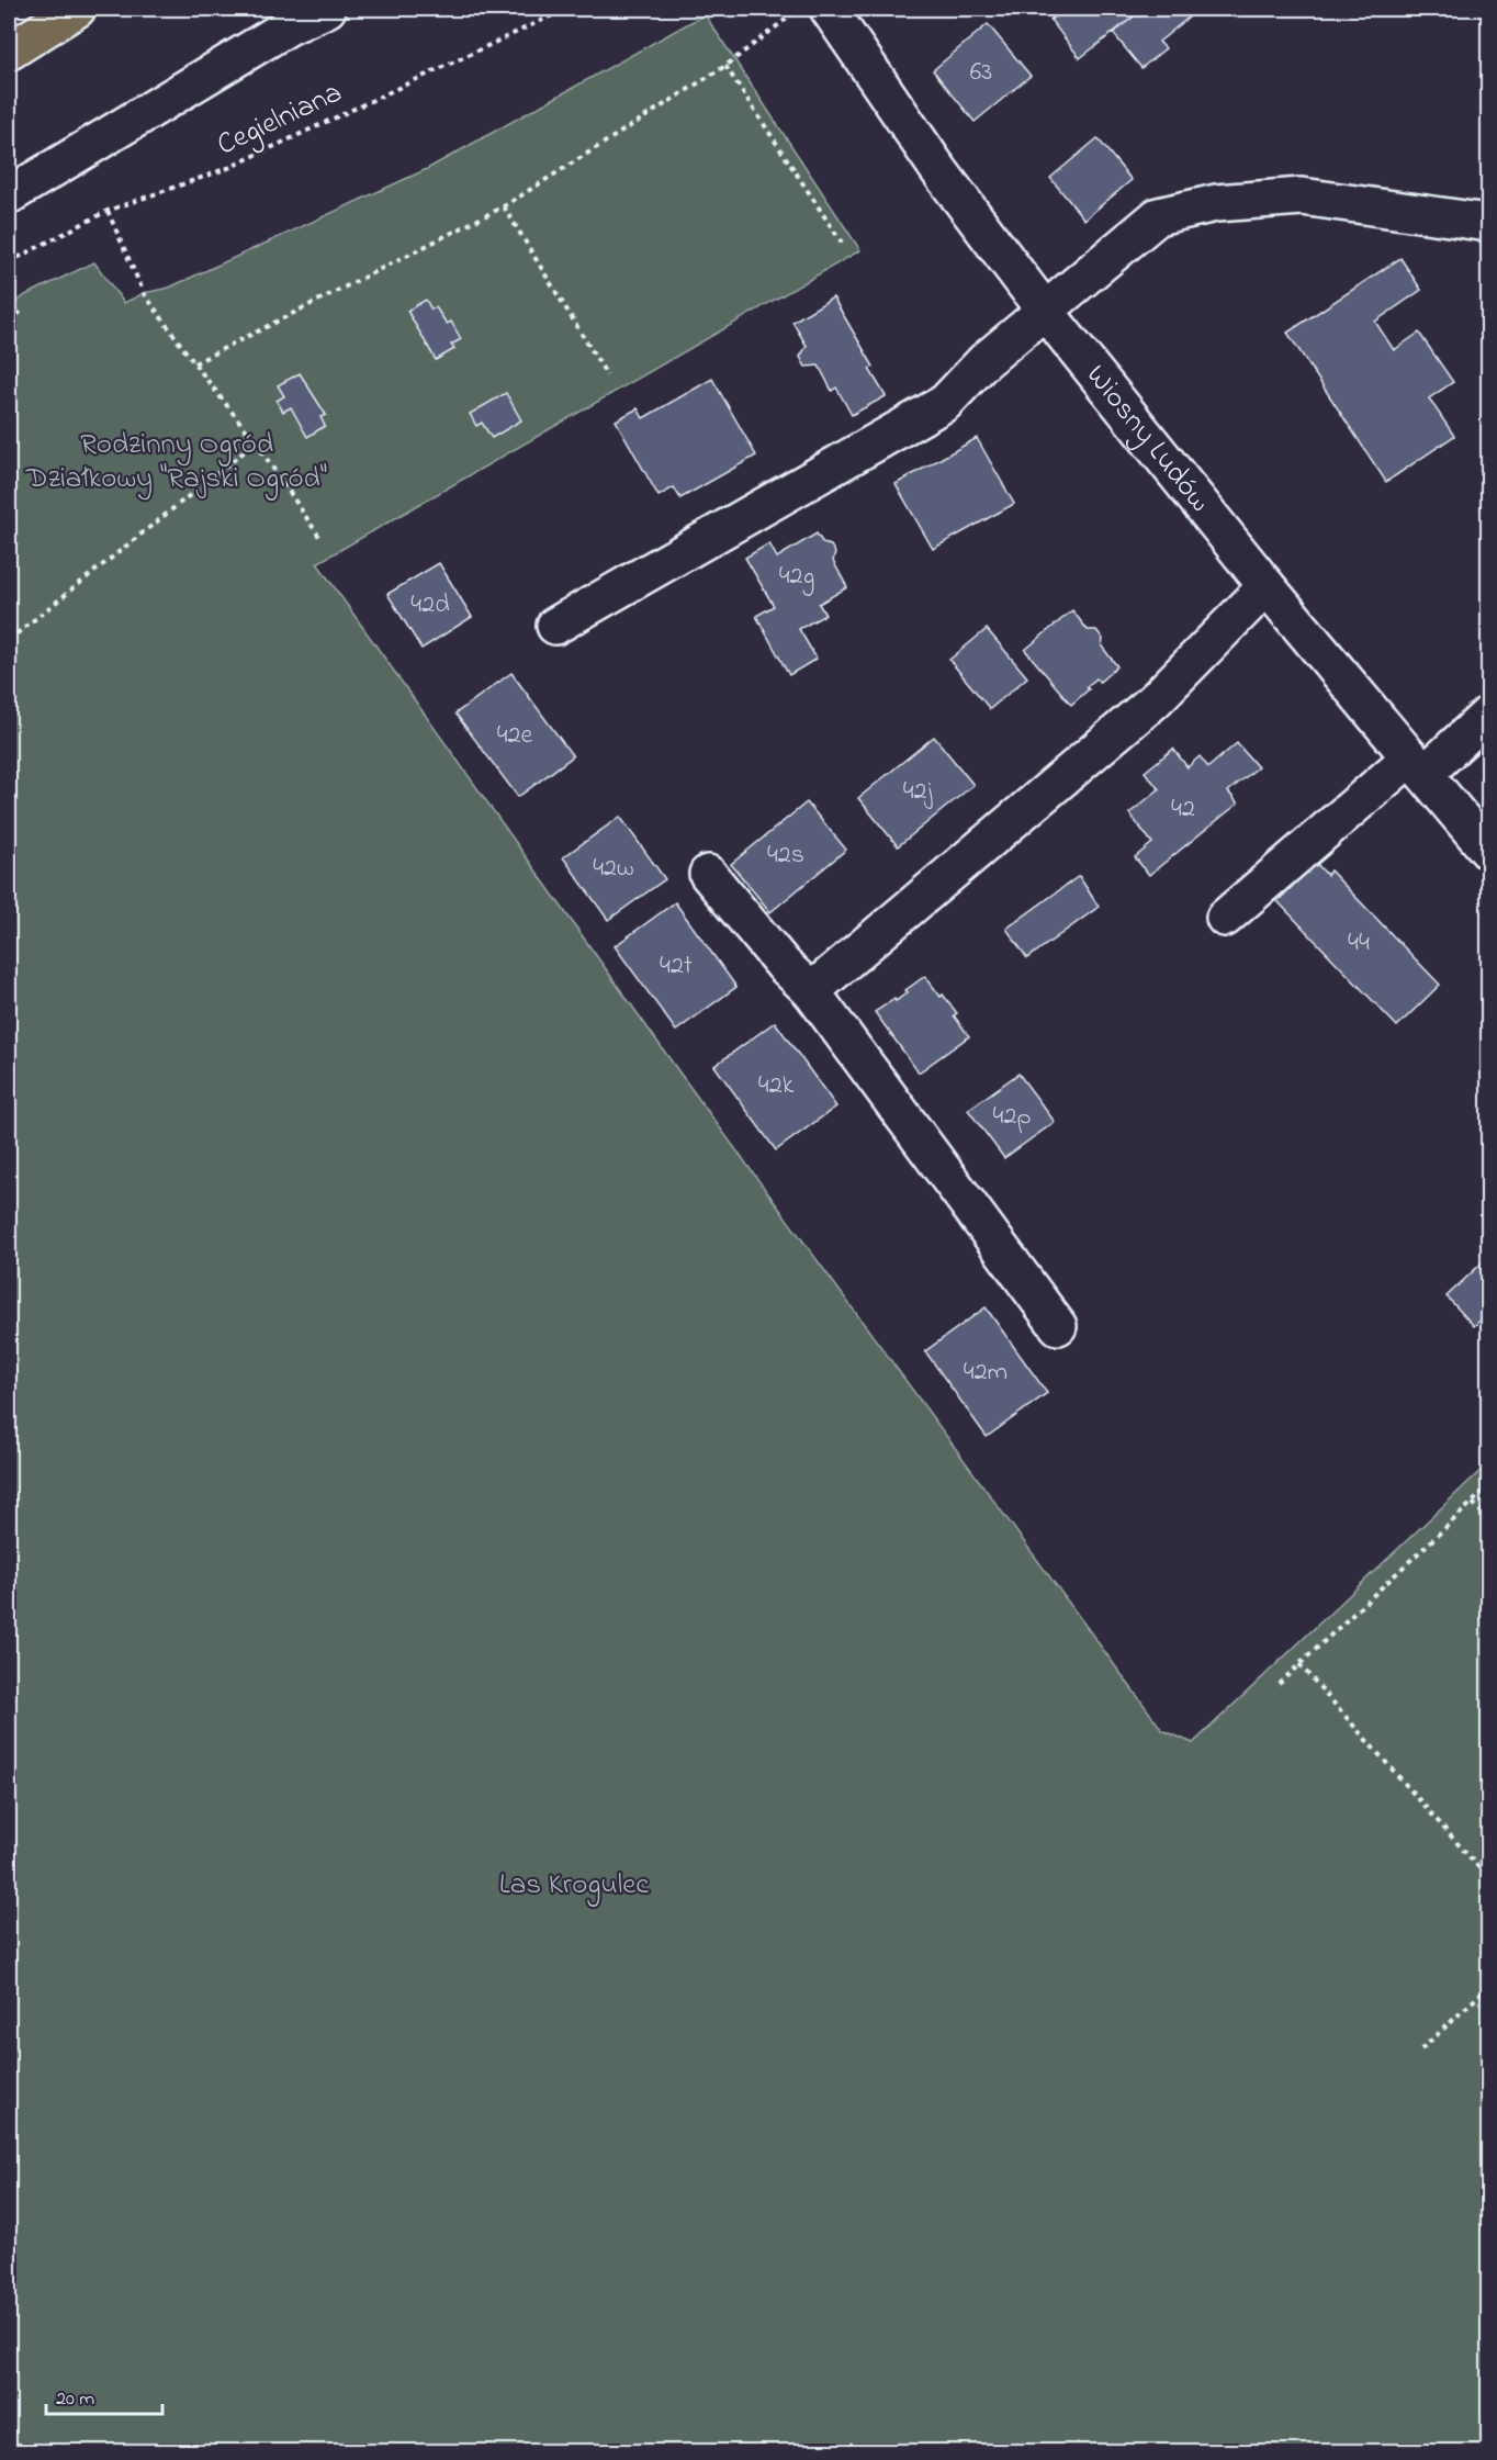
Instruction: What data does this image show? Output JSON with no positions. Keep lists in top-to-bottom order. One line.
{"streets":{"street":["Wiosny Ludów"],"path":["Cegielniana"]},"parks":["Rodzinny Ogród Działkowy \"Rajski Ogród\"","Las Krogulec"],"house_numbers":["63","42g","42d","42e","42j","42","42s","42w","44","42t","42k","42p","42m"],"scale_bar":"20 m"}
